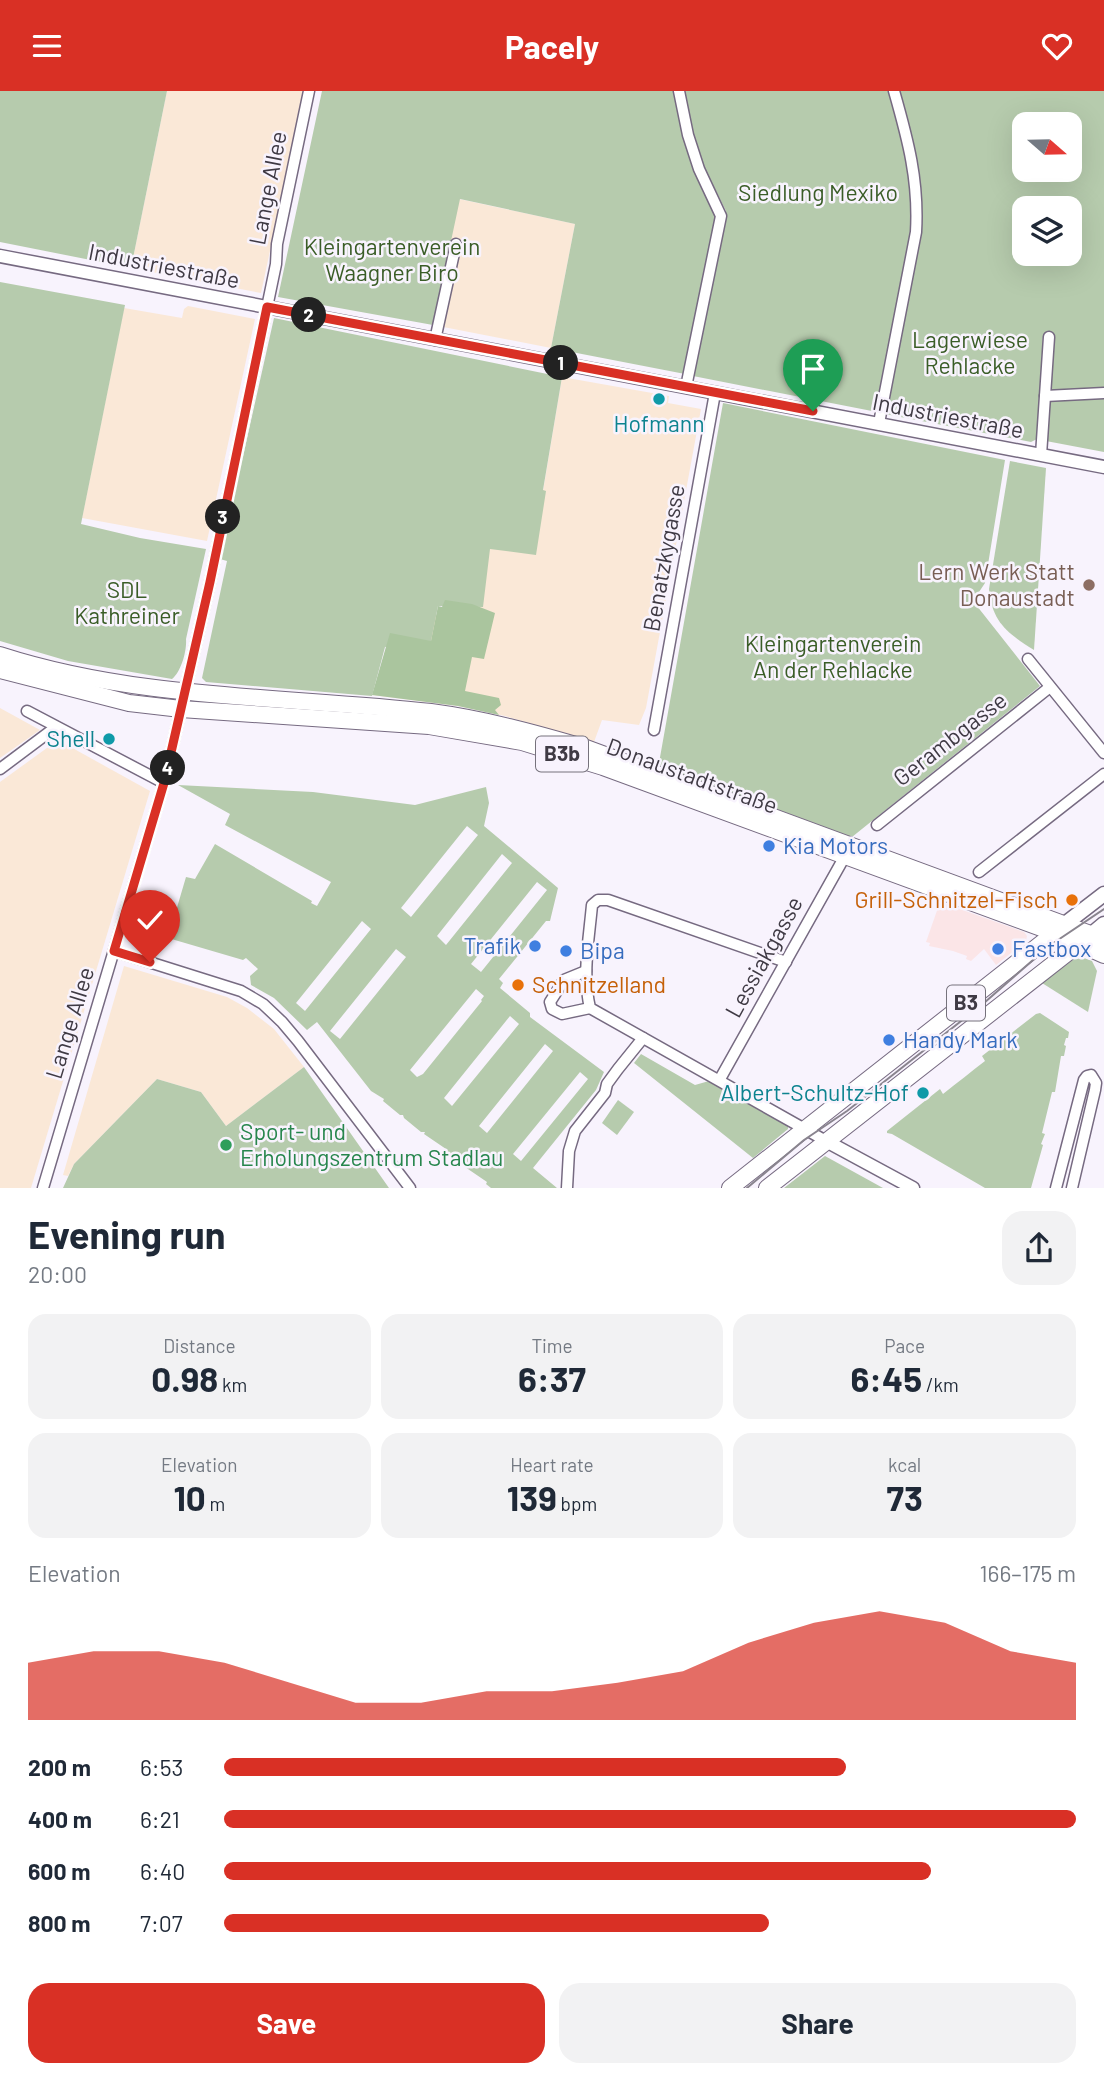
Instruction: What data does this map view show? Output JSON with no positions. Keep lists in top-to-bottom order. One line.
{"streets":{"main road":["B3b","Donaustadtstraße","B3"],"street":["Lange Allee","Industriestraße","Benatzkygasse","Gerambgasse","Lessiakgasse"]},"crossings":[["Lange Allee","Industriestraße"],["Lange Allee","Donaustadtstraße"],["Industriestraße","Benatzkygasse"],["Donaustadtstraße","Lessiakgasse"],["Donaustadtstraße","B3"]],"parks":["Siedlung Mexiko","Kleingartenverein Waagner Biro","Lagerwiese Rehlacke","SDL Kathreiner","Kleingartenverein An der Rehlacke"],"places":["Hofmann","Lern Werk Statt Donaustadt","Shell","Kia Motors","Grill-Schnitzel-Fisch","Trafik","Fastbox","Bipa","Schnitzelland","Handy Mark","Albert-Schultz-Hof","Sport- und Erholungszentrum Stadlau"],"north":"right","page":{"header":"Pacely","pins":["2","1","3","4"],"heading":["Evening run","20:00"],"stats":[["Distance","0.98 km"],["Time","6:37"],["Pace","6:45 /km"],["Elevation","10 m"],["Heart rate","139 bpm"],["kcal","73"]],"chart":["Elevation","166–175 m"],"list":[{"name":"200 m","note":"6:53"},{"name":"400 m","note":"6:21"},{"name":"600 m","note":"6:40"},{"name":"800 m","note":"7:07"}],"buttons":["Save","Share"]}}
